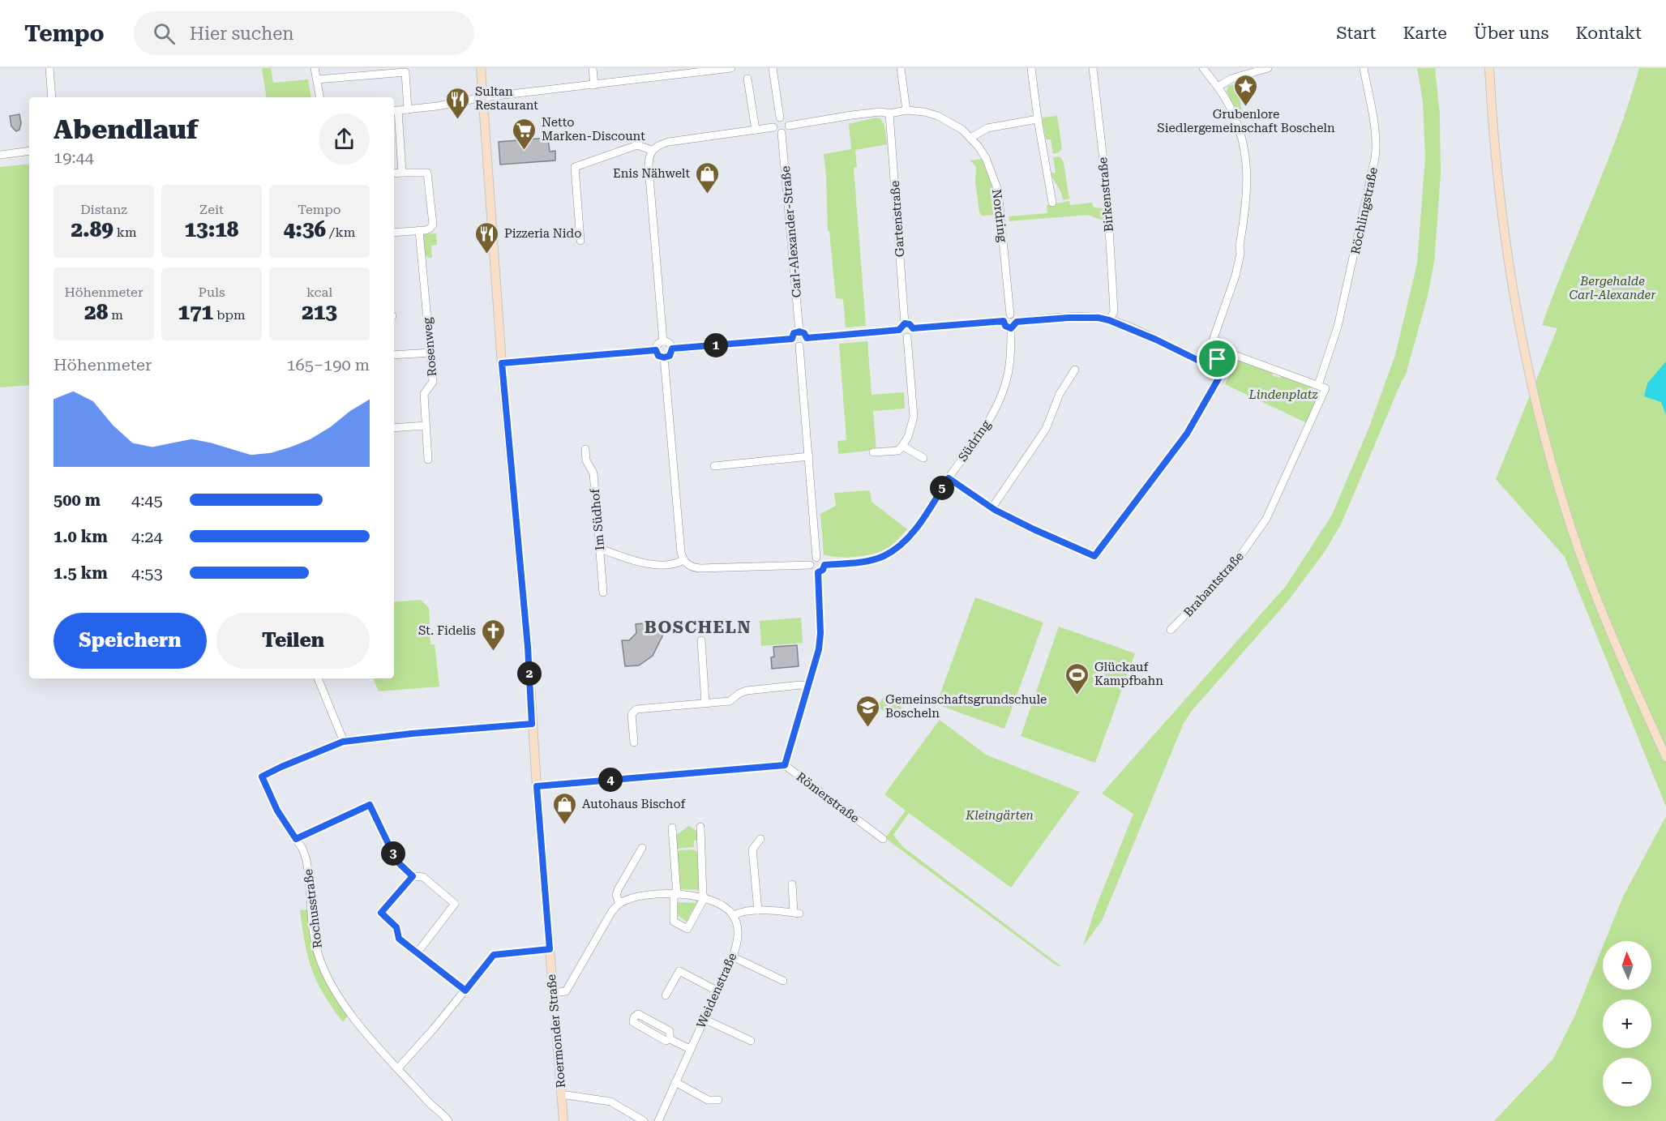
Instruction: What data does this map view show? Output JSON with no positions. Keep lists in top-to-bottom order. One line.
{"streets":{"main road":["Roermonder Straße"],"street":["Birkenstraße","Röchlingstraße","Nordring","Gartenstraße","Carl-Alexander-Straße","Rosenweg","Südring","Im Südhof","Brabantstraße","Römerstraße","Rochusstraße","Weidenstraße"]},"crossings":[["Röchlingstraße","Brabantstraße"],["Nordring","Gartenstraße"],["Nordring","Carl-Alexander-Straße"],["Nordring","Südring"],["Römerstraße","Roermonder Straße"]],"districts":["BOSCHELN"],"parks":["Bergehalde Carl-Alexander","Lindenplatz","Kleingärten"],"places":{"place":["Grubenlore Siedlergemeinschaft Boscheln"],"restaurant":["Sultan Restaurant","Pizzeria Nido"],"supermarket":["Netto Marken-Discount"],"shop":["Enis Nähwelt","Autohaus Bischof"],"church":["St. Fidelis"],"sports":["Glückauf Kampfbahn"],"school or university":["Gemeinschaftsgrundschule Boscheln"]},"north":"top","page":{"header":"Tempo","search":"Hier suchen","nav":["Start","Karte","Über uns","Kontakt"],"heading":["Abendlauf","19:44"],"stats":[["Distanz","2.89 km"],["Zeit","13:18"],["Tempo","4:36 /km"],["Höhenmeter","28 m"],["Puls","171 bpm"],["kcal","213"]],"pins":["1","5","2","4","3"],"chart":["Höhenmeter","165–190 m"],"list":[{"name":"500 m","note":"4:45"},{"name":"1.0 km","note":"4:24"},{"name":"1.5 km","note":"4:53"}],"buttons":["Speichern","Teilen"],"map_buttons":["+","−"]}}
